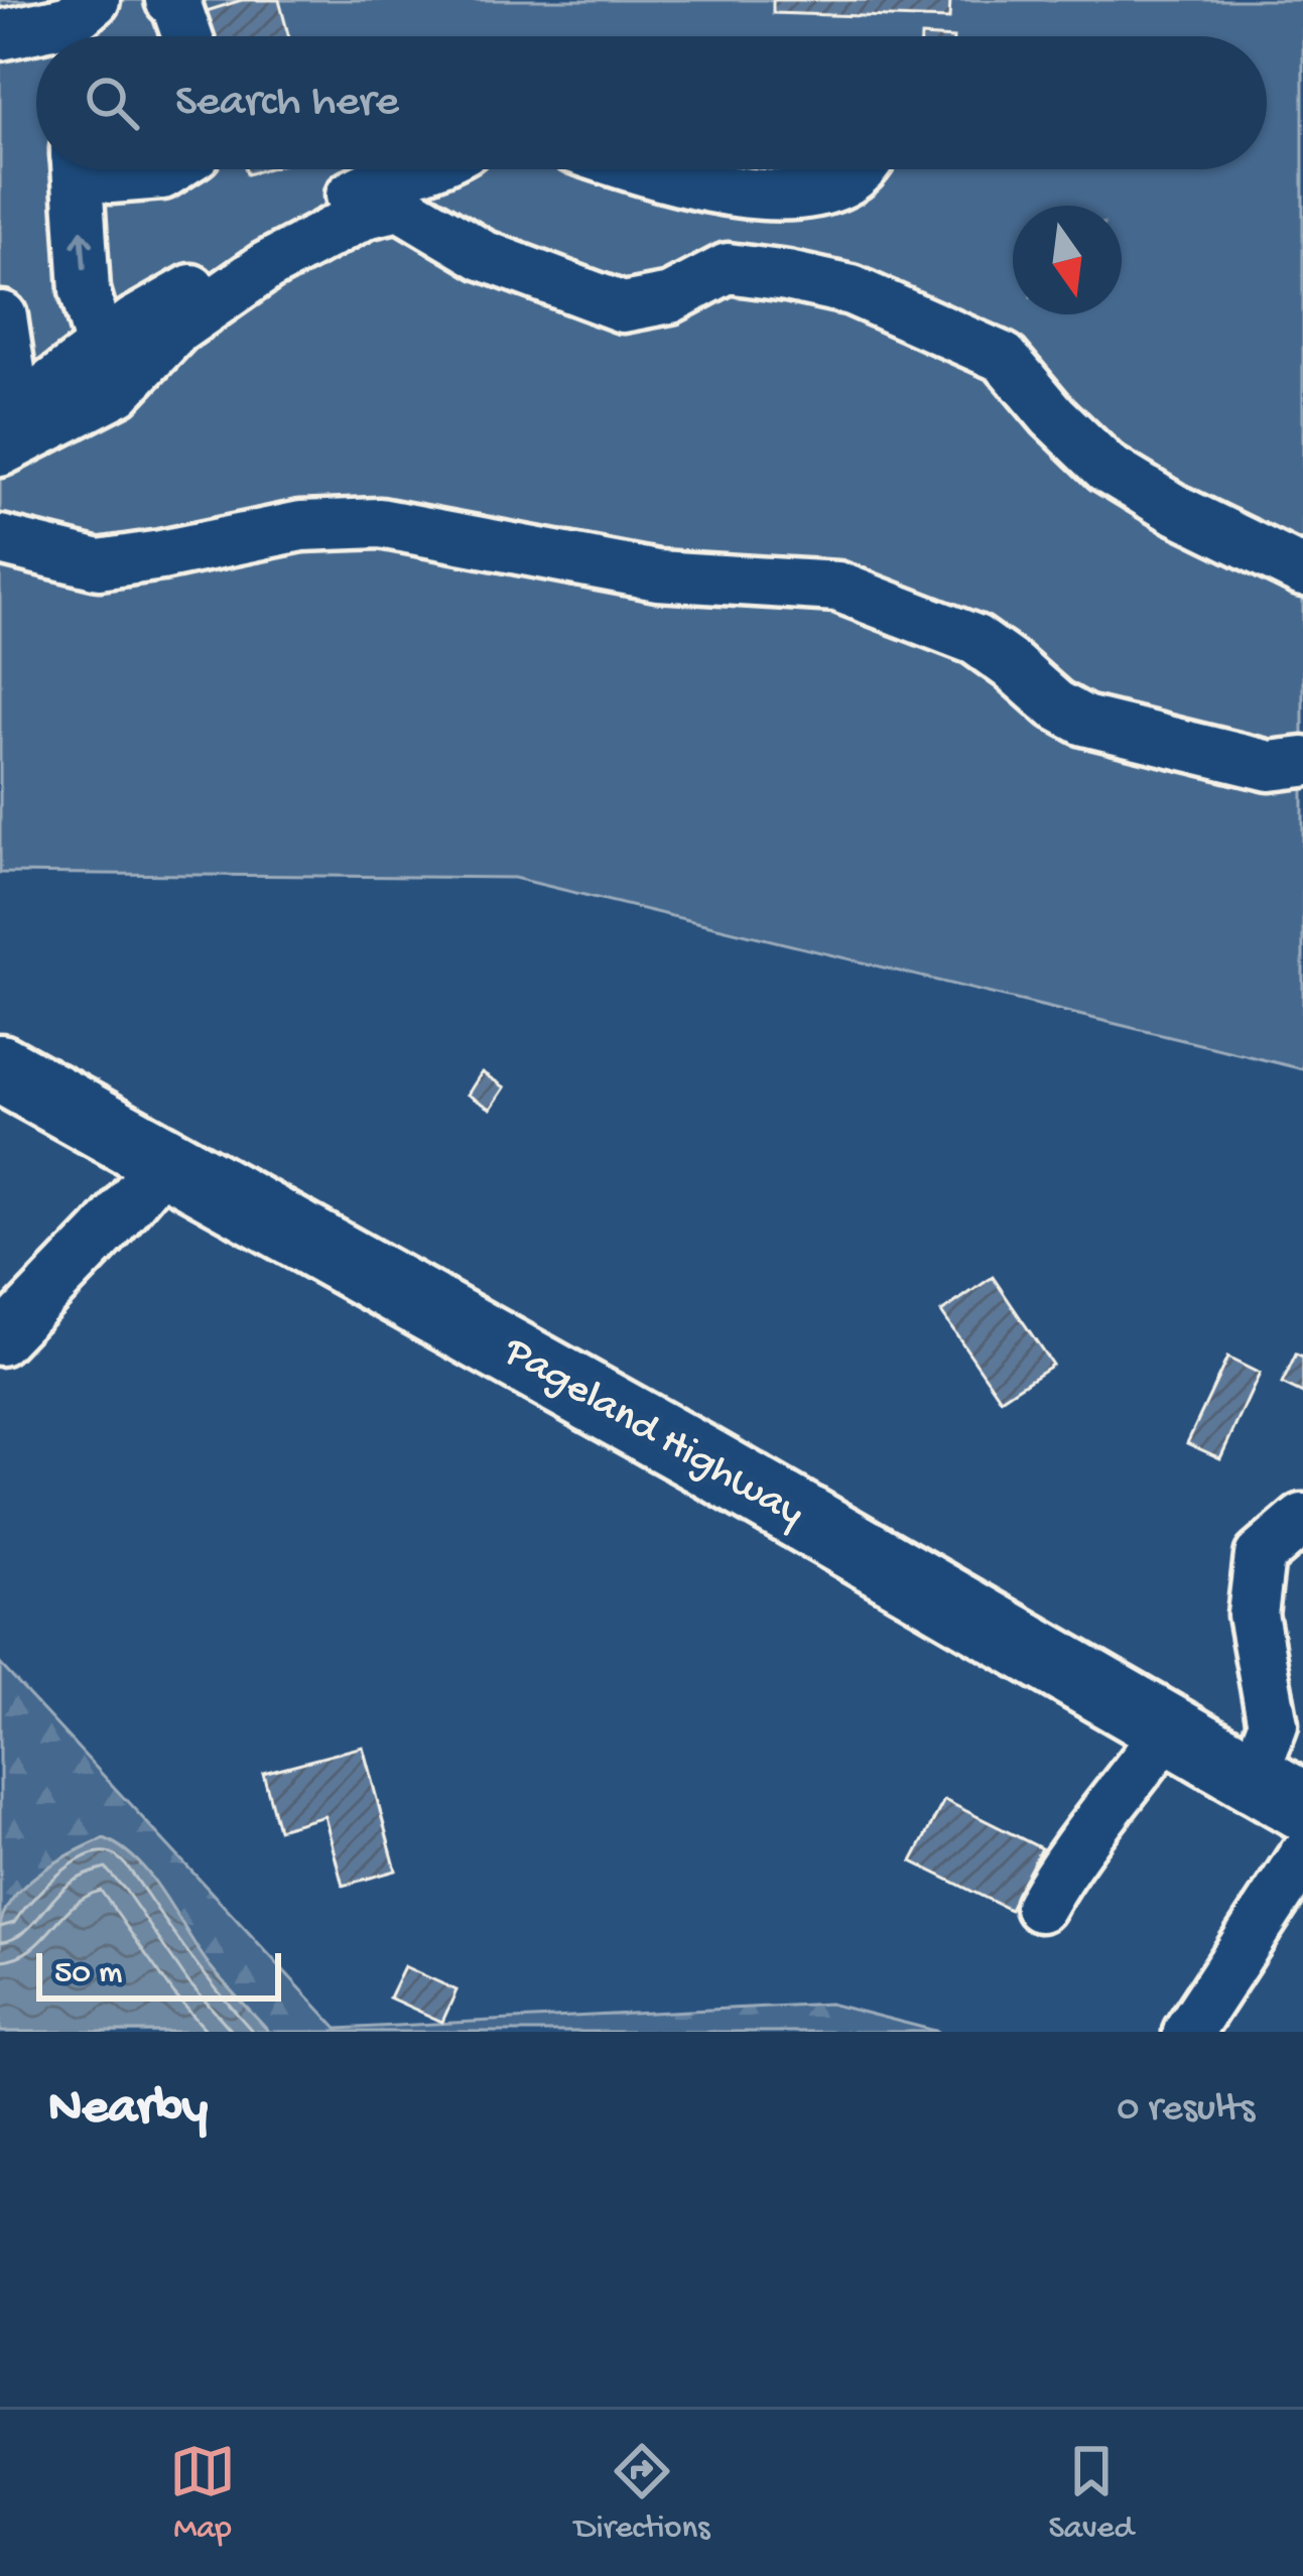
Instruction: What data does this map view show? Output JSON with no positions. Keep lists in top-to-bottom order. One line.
{"streets":{"highway":["Pageland Highway"]},"scale_bar":"50 m","north":"bottom","page":{"search":"Search here","scale":"50 m","heading":["Nearby","0 results"],"nav":["Map","Directions","Saved"]}}
